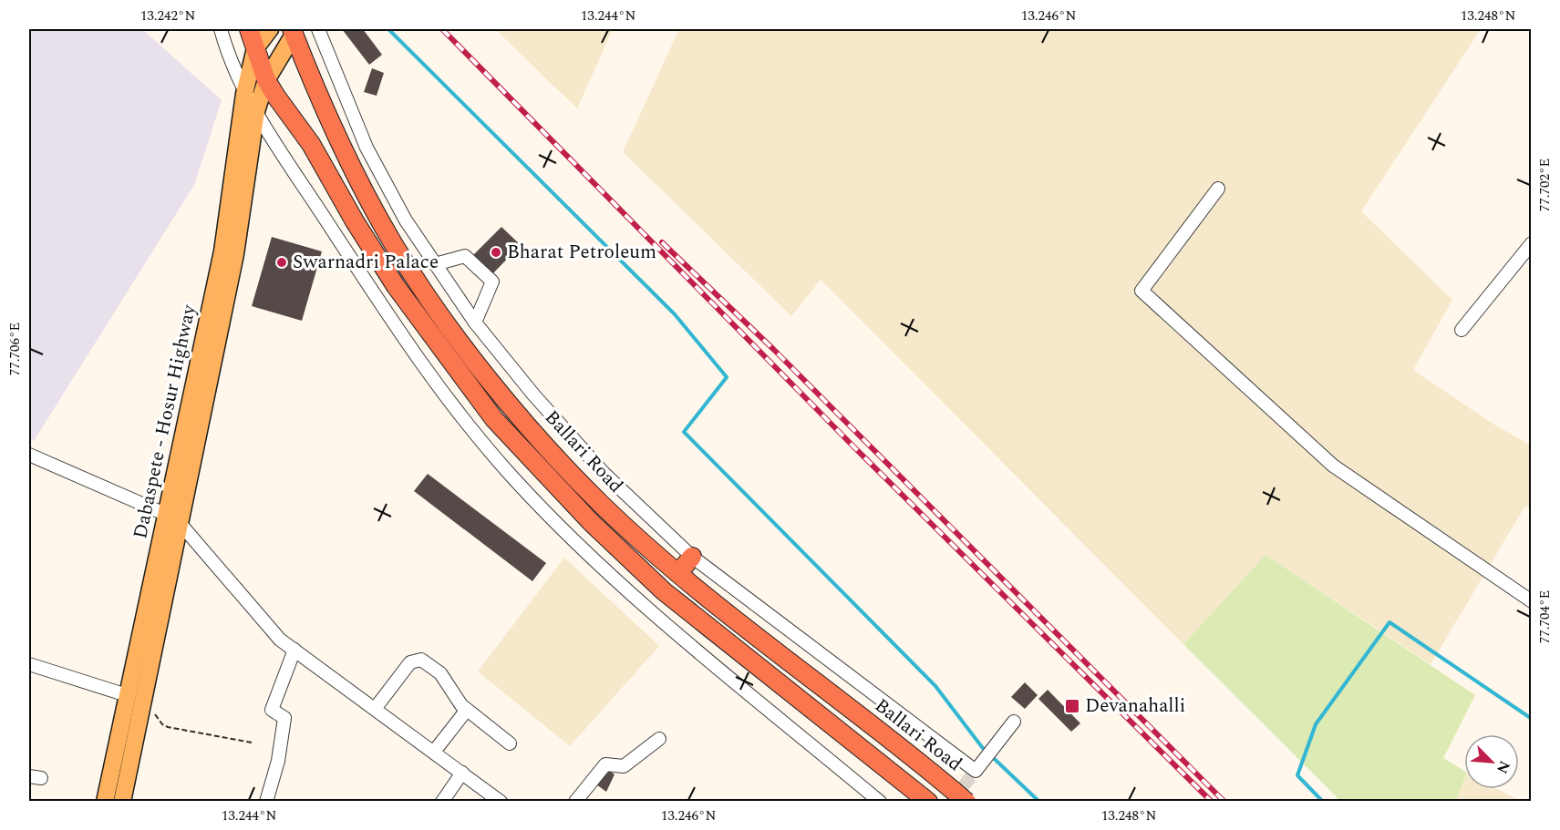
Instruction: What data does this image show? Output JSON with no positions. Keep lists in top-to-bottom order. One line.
{"streets":{"highway":["Ballari Road"],"main road":["Dabaspete - Hosur Highway"]},"crossings":[["Dabaspete - Hosur Highway","Ballari Road"]],"places":{"other":["Bharat Petroleum","Swarnadri Palace"],"transit":["Devanahalli"]},"north":"bottom right","coordinates":["13.242°N","13.244°N","13.246°N","13.248°N","77.702°E","77.706°E","77.704°E"]}
